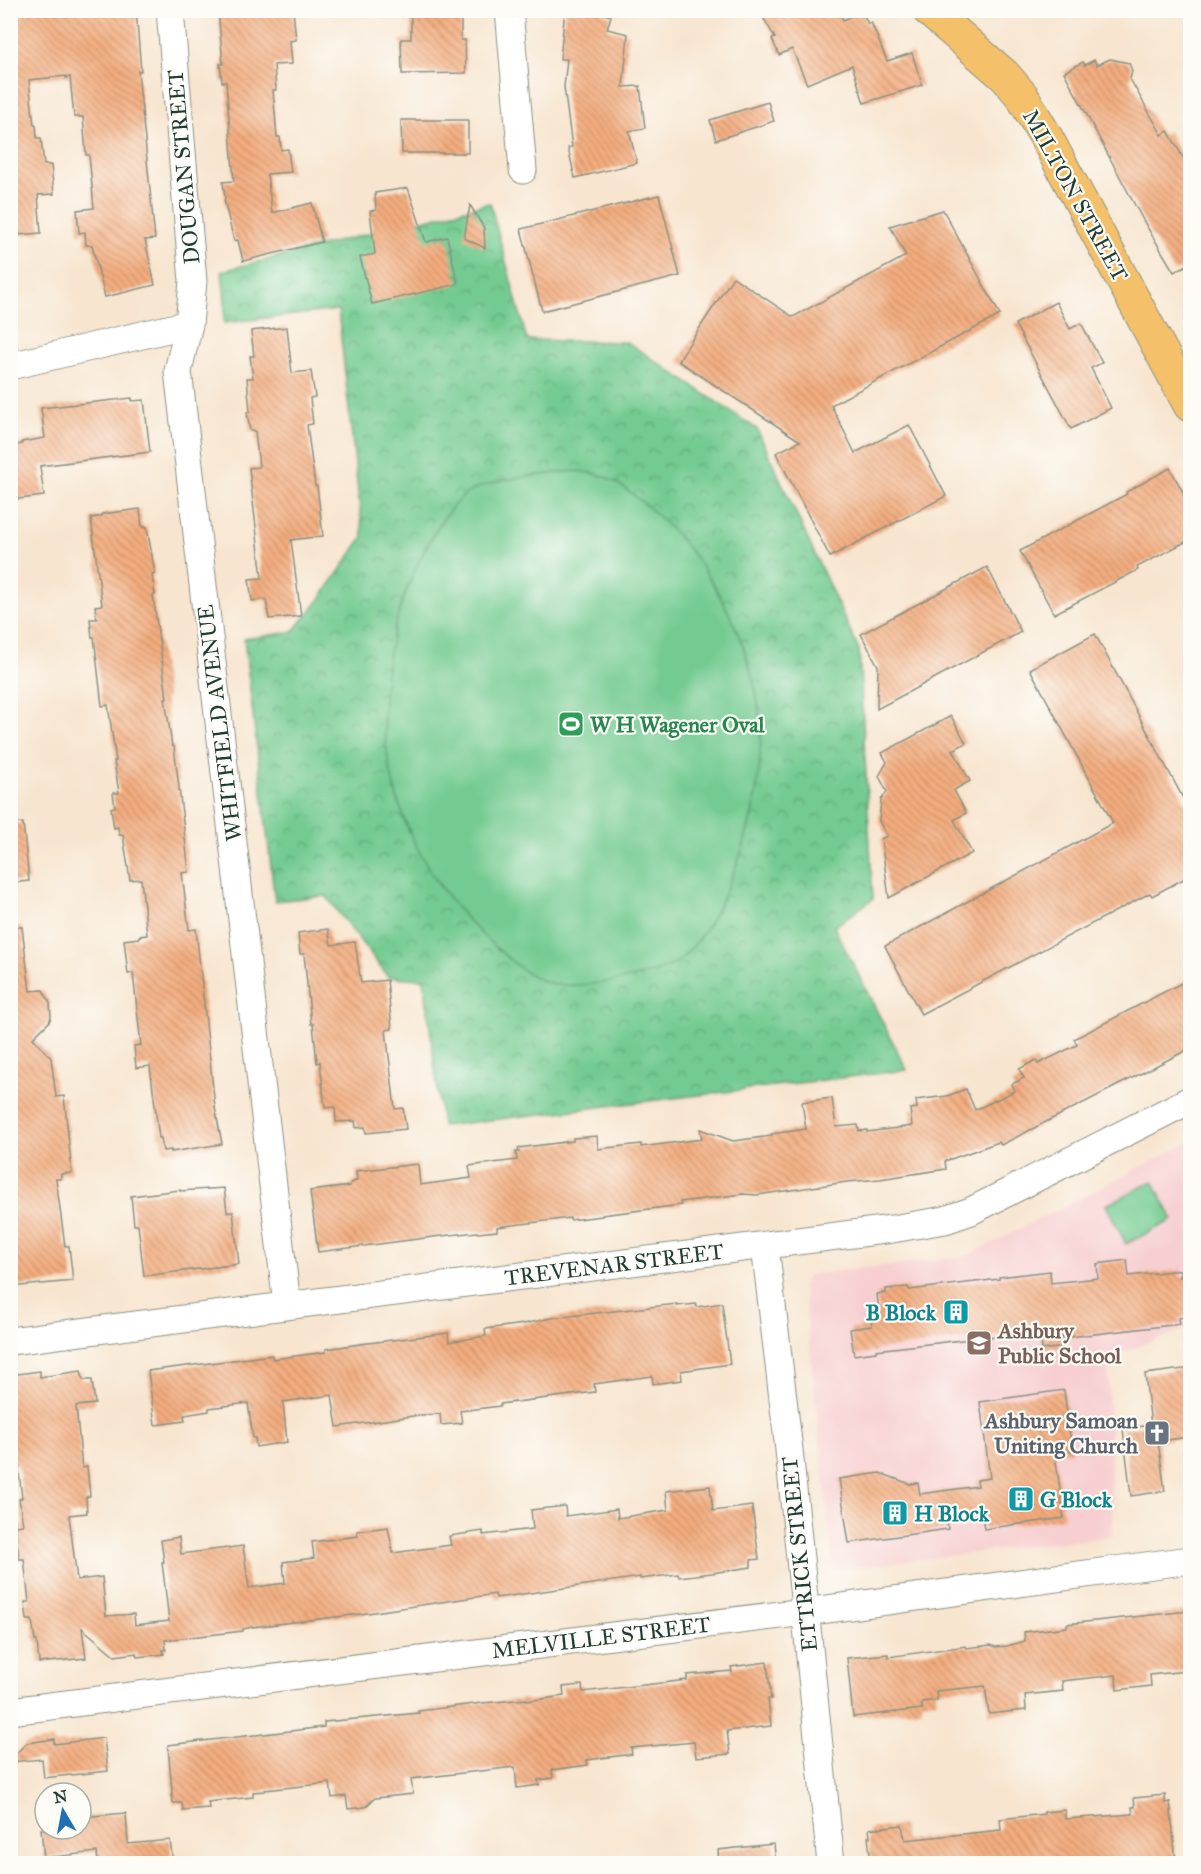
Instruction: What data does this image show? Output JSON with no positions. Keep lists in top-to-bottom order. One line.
{"streets":{"main road":["MILTON STREET"],"street":["DOUGAN STREET","WHITFIELD AVENUE","TREVENAR STREET","ETTRICK STREET","MELVILLE STREET"]},"crossings":[["DOUGAN STREET","WHITFIELD AVENUE"],["WHITFIELD AVENUE","TREVENAR STREET"],["TREVENAR STREET","ETTRICK STREET"],["ETTRICK STREET","MELVILLE STREET"]],"places":{"sports":["W H Wagener Oval"],"building":["B Block","G Block","H Block"],"school or university":["Ashbury Public School"],"church":["Ashbury Samoan Uniting Church"]},"north":"top"}
